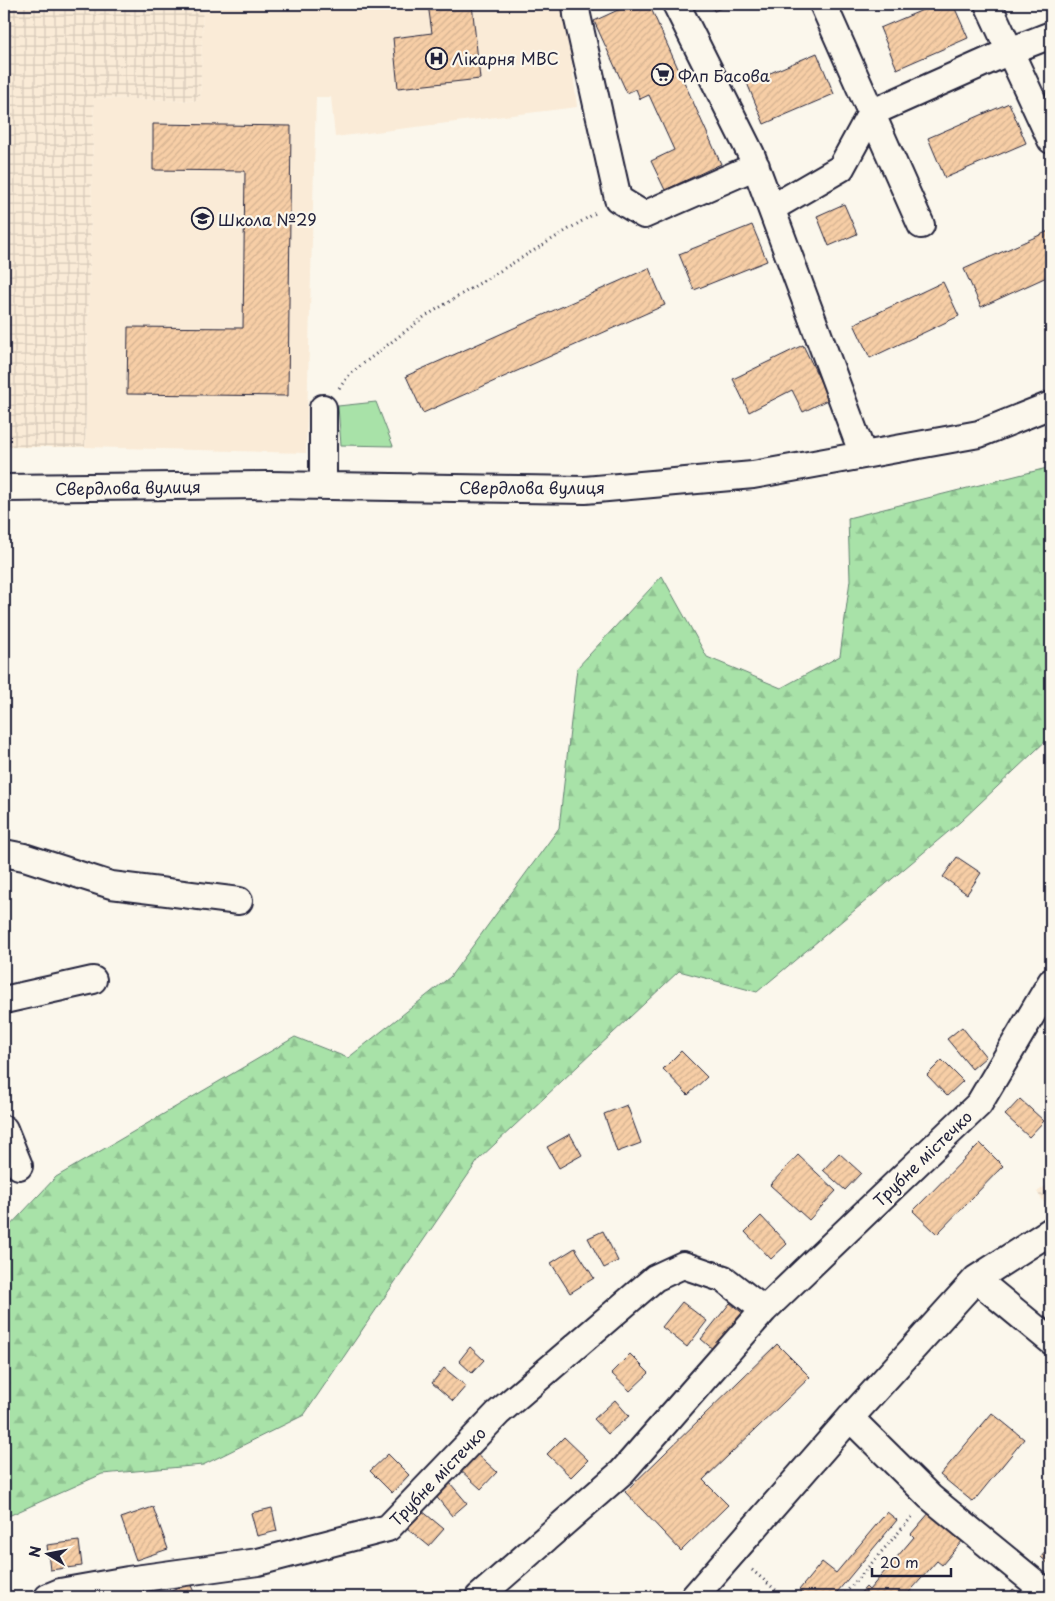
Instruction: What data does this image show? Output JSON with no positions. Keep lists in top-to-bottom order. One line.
{"streets":{"street":["Свердлова вулиця","Трубне містечко"]},"places":{"hospital":["Лікарня МВС"],"supermarket":["Флп Басова"],"school or university":["Школа №29"]},"scale_bar":"20 m","north":"left"}
